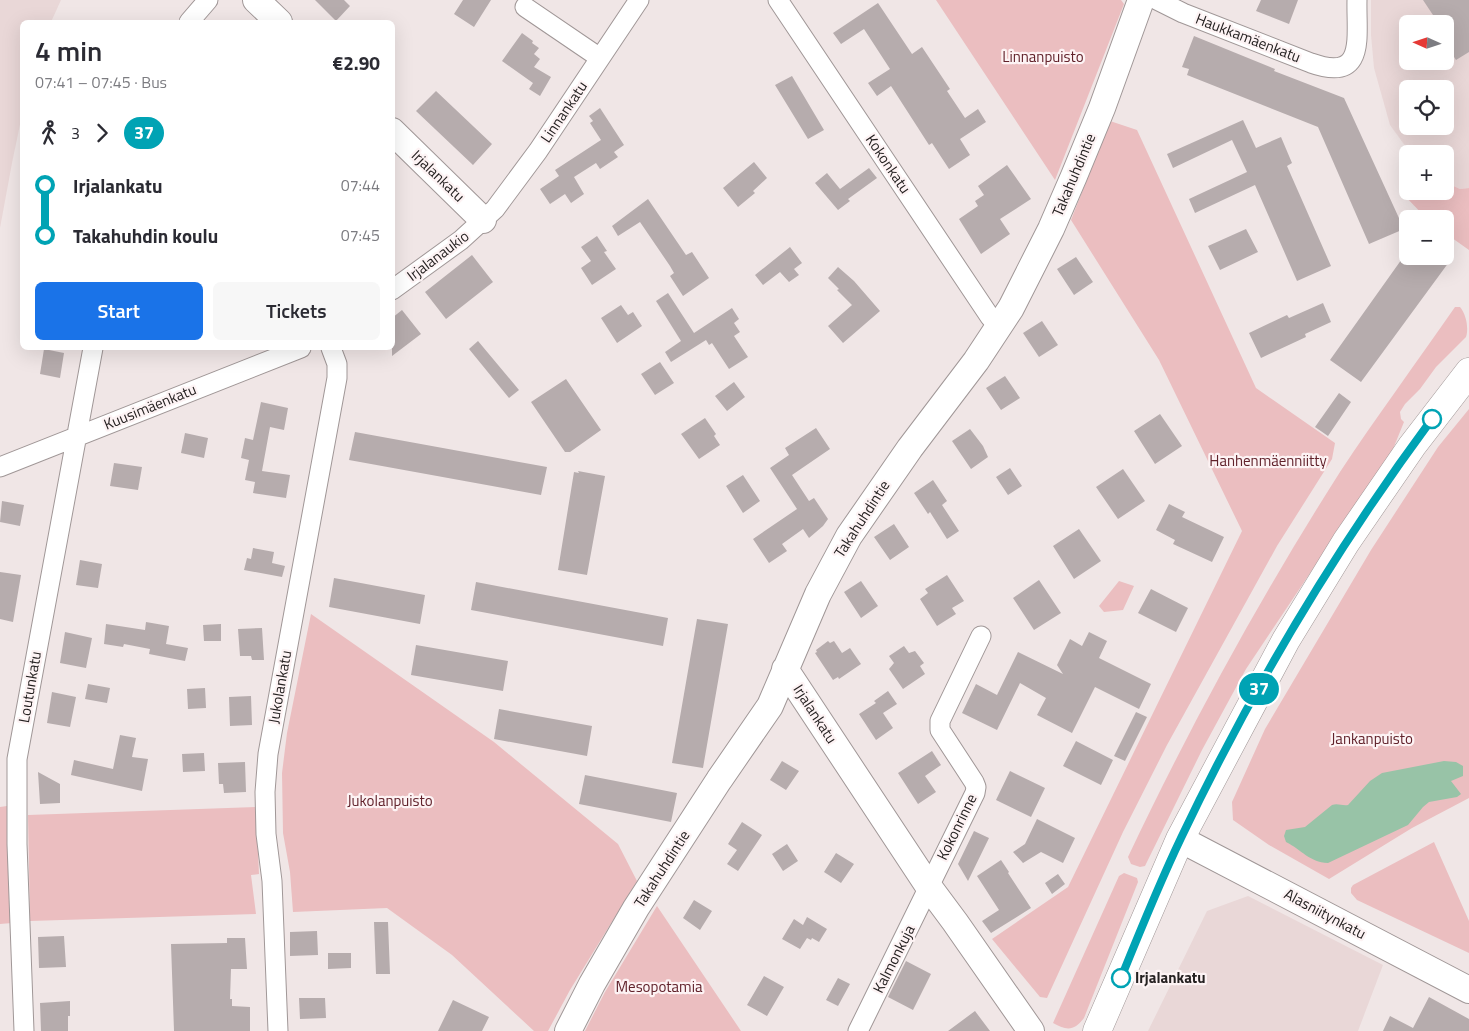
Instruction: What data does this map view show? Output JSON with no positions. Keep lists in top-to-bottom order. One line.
{"streets":{"street":["Haukkamäenkatu","Linnankatu","Kokonkatu","Takahuhdintie","Irjalankatu","Irjalanaukio","Kuusimäenkatu","Loutunkatu","Jukolankatu","Kokonrinne","Alasniitynkatu","Kalmonkuja"]},"crossings":[["Linnankatu","Irjalankatu"],["Linnankatu","Irjalanaukio"],["Kokonkatu","Takahuhdintie"],["Takahuhdintie","Irjalankatu"],["Irjalankatu","Irjalanaukio"],["Irjalankatu","Kokonrinne"],["Irjalankatu","Kalmonkuja"],["Kuusimäenkatu","Loutunkatu"],["Kokonrinne","Kalmonkuja"]],"parks":["Linnanpuisto","Hanhenmäenniitty","Jankanpuisto","Jukolanpuisto","Mesopotamia"],"places":["Irjalankatu"],"lines":["bus line 37"],"north":"left","page":{"on_map":"37","map_buttons":["+","−"],"heading":["4 min","07:41 – 07:45 · Bus","€2.90"],"legs":["3","37"],"list":[{"name":"Irjalankatu","value":"07:44"},{"name":"Takahuhdin koulu","value":"07:45"}],"buttons":["Start","Tickets"]}}
